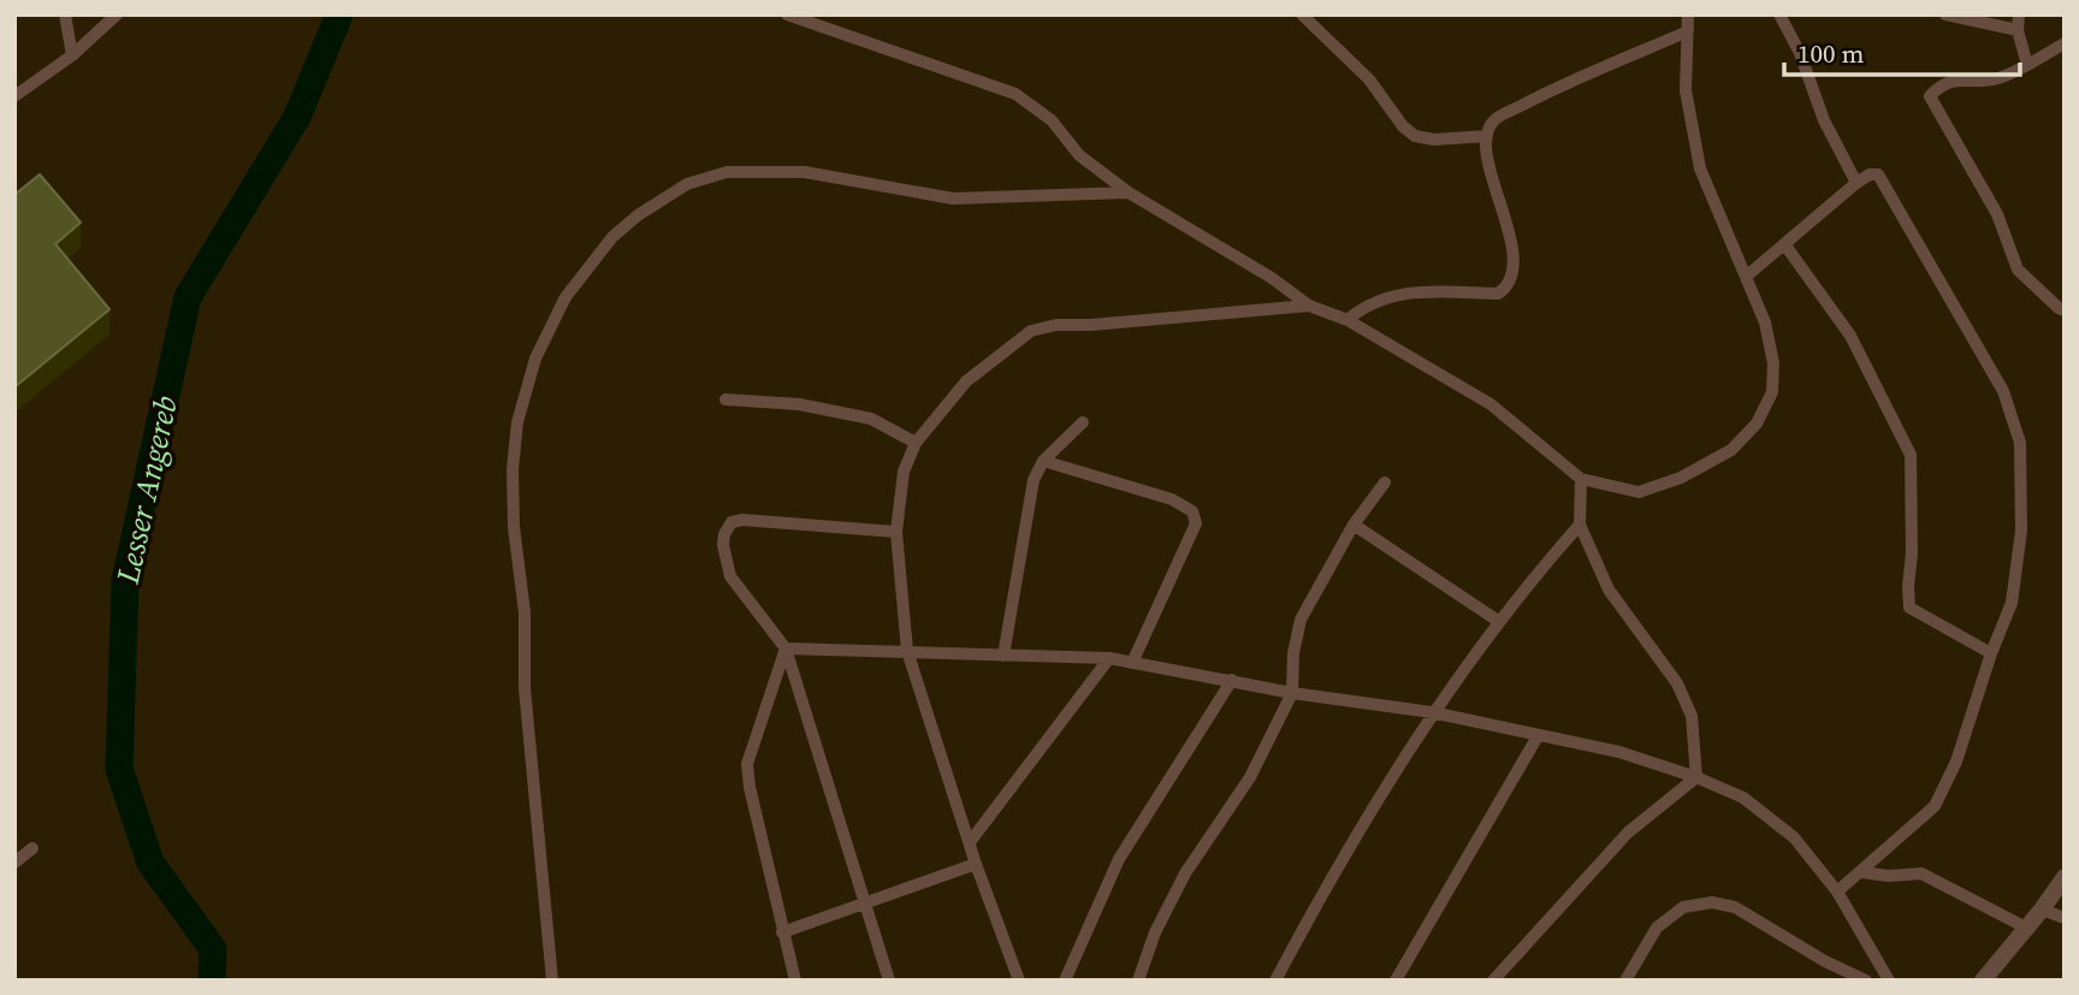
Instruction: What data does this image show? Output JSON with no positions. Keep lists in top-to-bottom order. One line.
{"water":["Lesser Angereb"],"scale_bar":"100 m"}
